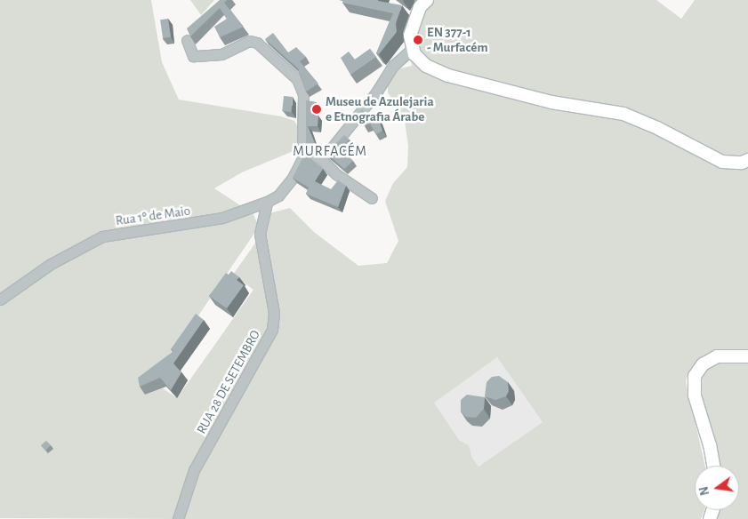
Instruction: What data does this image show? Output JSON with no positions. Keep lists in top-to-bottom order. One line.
{"streets":{"street":["Rua 1º de Maio","RUA 28 DE SETEMBRO"]},"crossings":[["Rua 1º de Maio","RUA 28 DE SETEMBRO"]],"districts":["MURFACÉM"],"places":["EN 377-1 - Murfacém","Museu de Azulejaria e Etnografia Árabe"],"north":"left"}
